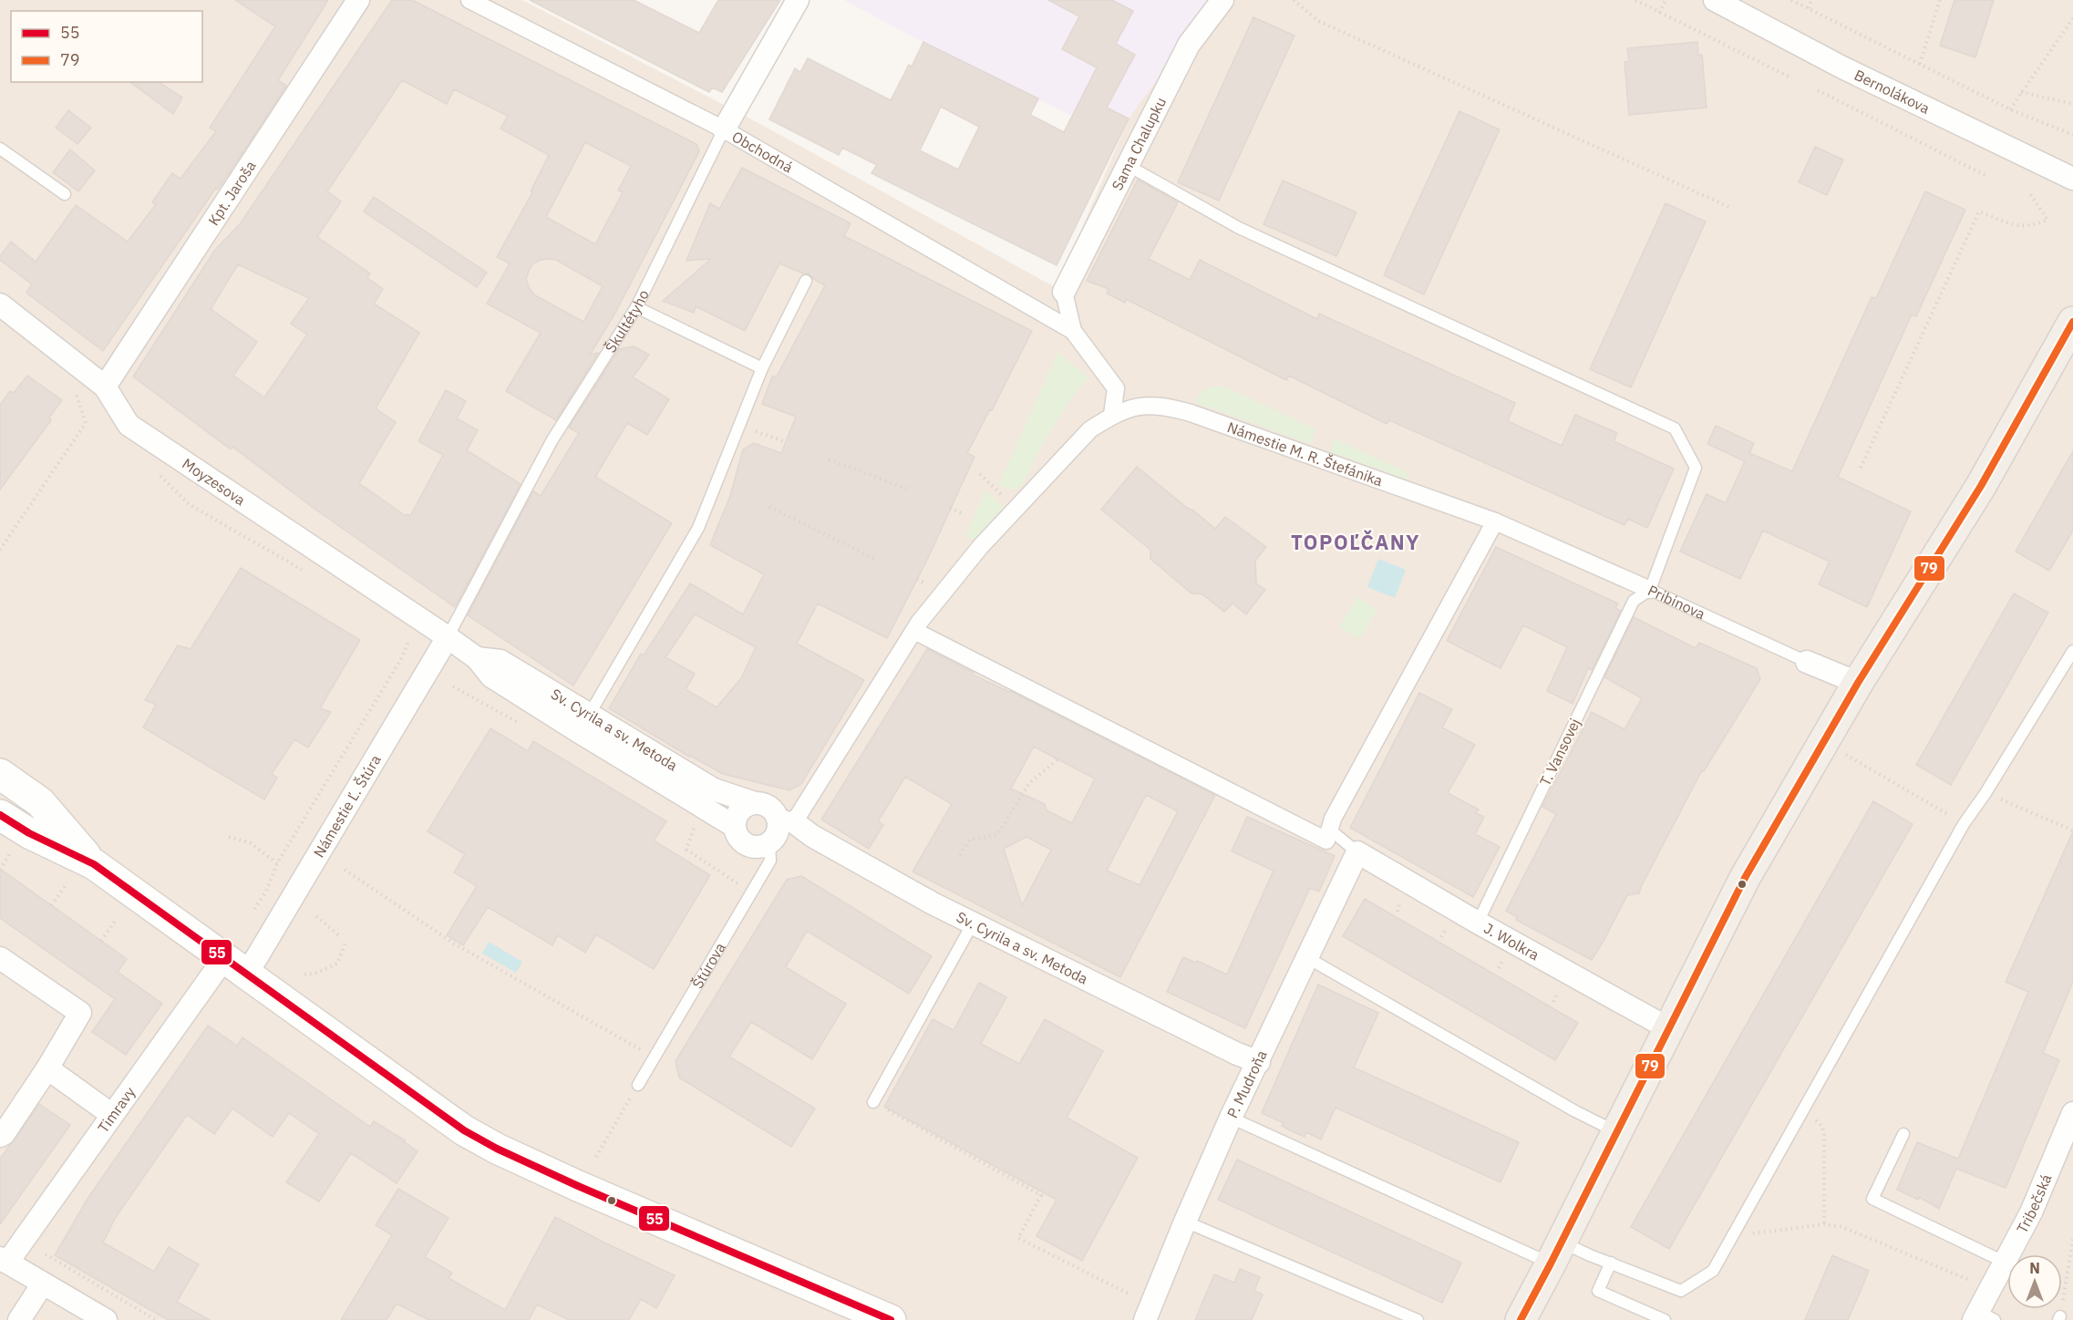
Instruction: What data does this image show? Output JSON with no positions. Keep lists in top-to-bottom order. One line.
{"streets":{"street":["Bernolákova","Sama Chalupku","Obchodná","Kpt. Jaroša","Škultétyho","Námestie M. R. Štefánika","Moyzesova","Pribinova","Sv. Cyrila a sv. Metoda","Námestie Ľ. Štúra","J. Wolkra","P. Mudroňa","Timravy","Tribečská"],"lane":["T. Vansovej","Štúrova"]},"crossings":[["Obchodná","Škultétyho"],["Kpt. Jaroša","Moyzesova"],["Škultétyho","Moyzesova"],["Škultétyho","Sv. Cyrila a sv. Metoda"],["Škultétyho","Námestie Ľ. Štúra"],["Námestie M. R. Štefánika","Pribinova"],["Moyzesova","Sv. Cyrila a sv. Metoda"],["Moyzesova","Námestie Ľ. Štúra"],["Pribinova","T. Vansovej"],["Sv. Cyrila a sv. Metoda","Námestie Ľ. Štúra"],["Sv. Cyrila a sv. Metoda","Štúrova"],["Sv. Cyrila a sv. Metoda","P. Mudroňa"],["T. Vansovej","J. Wolkra"],["Námestie Ľ. Štúra","Timravy"],["J. Wolkra","P. Mudroňa"]],"districts":["TOPOĽČANY"],"lines":["transit line 79","transit line 55"],"legend":["55","79"],"north":"top"}
